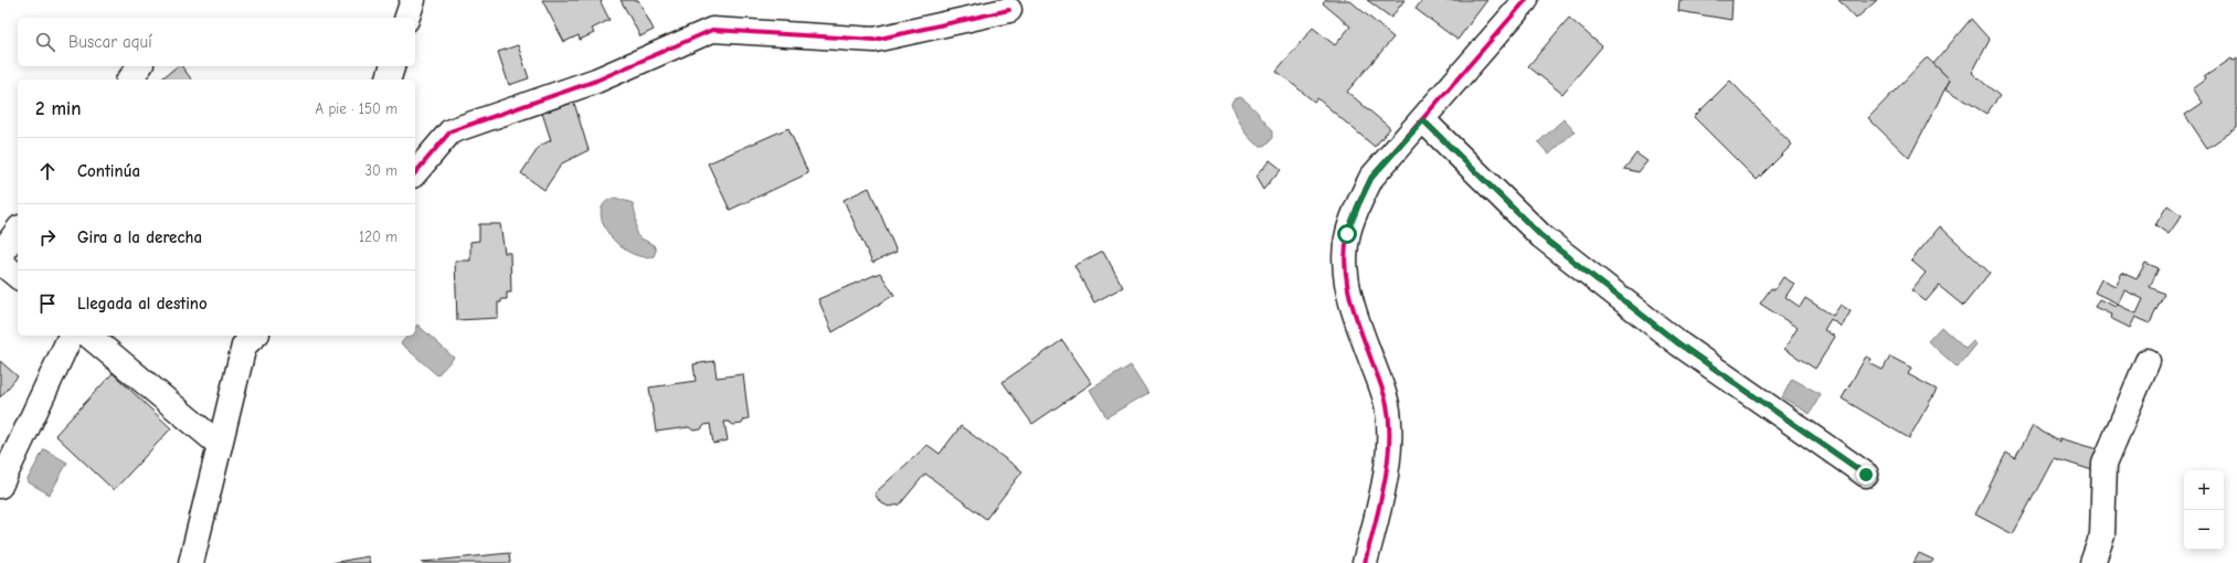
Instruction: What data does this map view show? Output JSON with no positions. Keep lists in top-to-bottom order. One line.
{"page":{"search":"Buscar aquí","heading":["2 min","A pie · 150 m"],"list":[["Continúa","30 m"],["Gira a la derecha","120 m"],"Llegada al destino"],"map_buttons":["+","−"]}}
